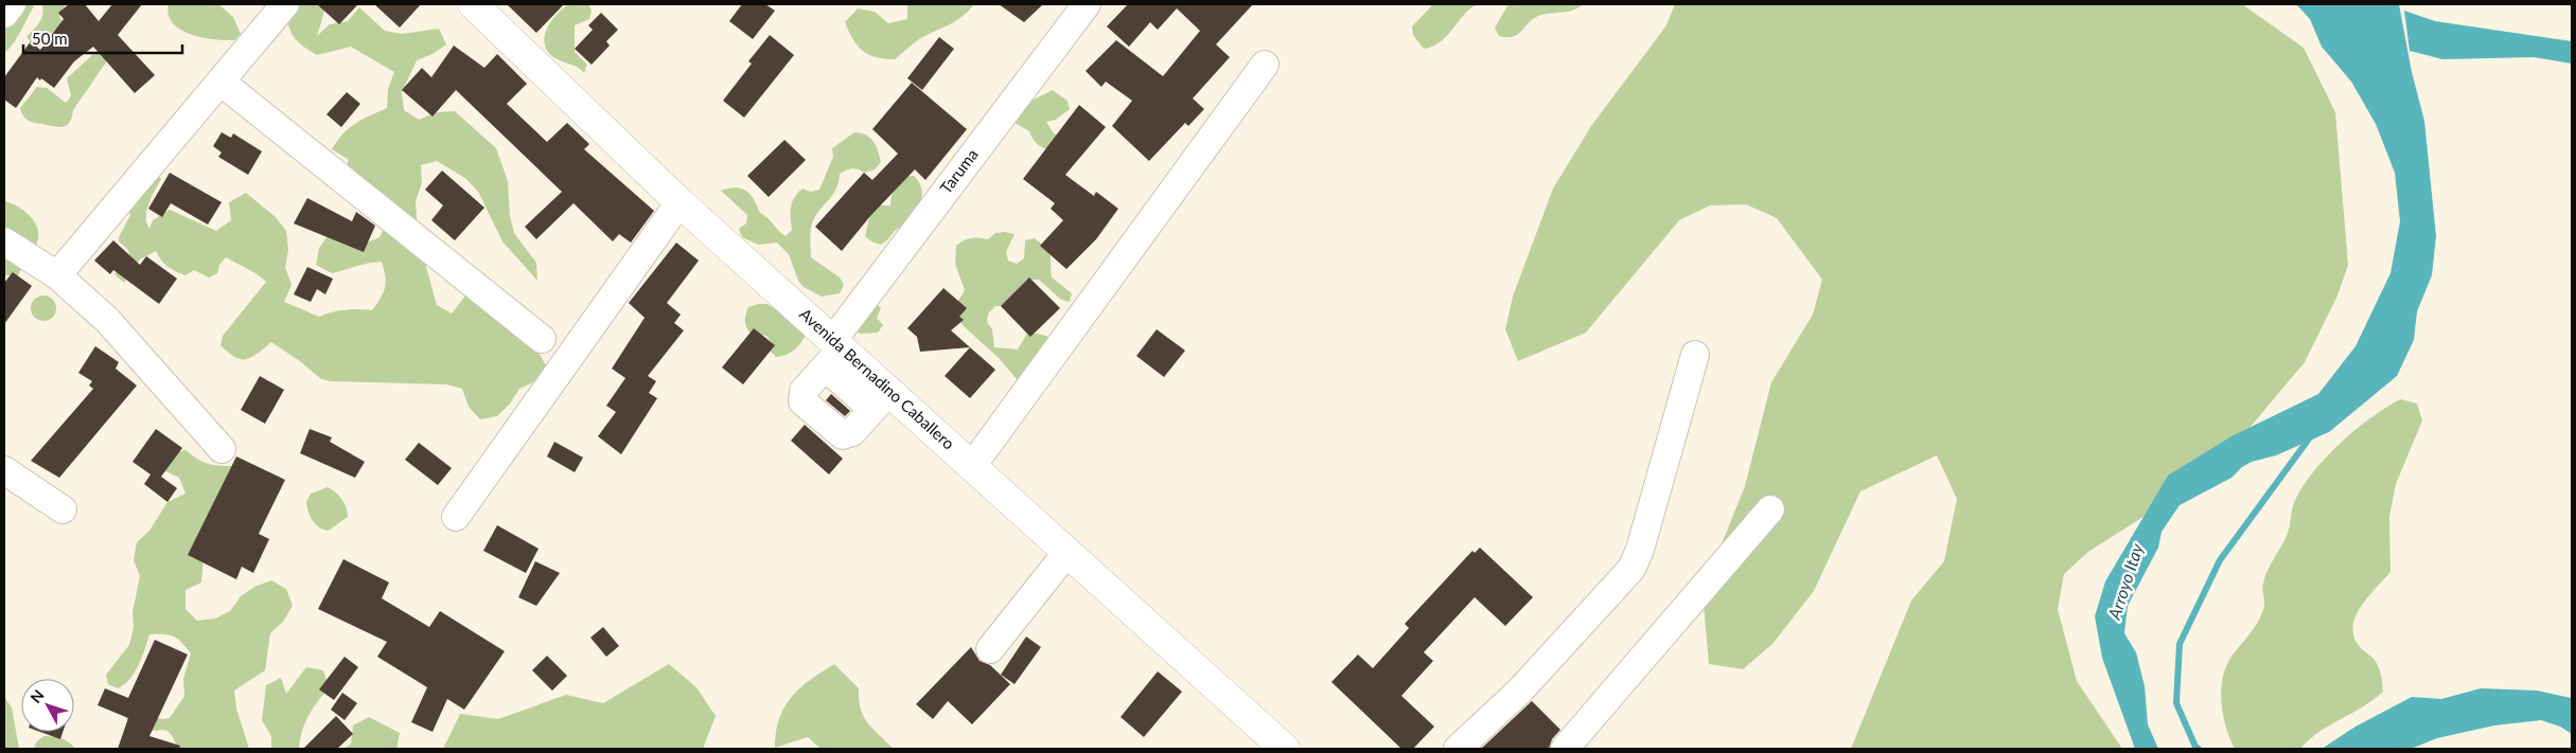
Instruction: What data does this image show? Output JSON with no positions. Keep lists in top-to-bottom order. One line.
{"streets":{"main road":["Avenida Bernadino Caballero"],"street":["Taruma"]},"crossings":[["Taruma","Avenida Bernadino Caballero"]],"water":["Arroyo Itay"],"scale_bar":"50 m","north":"top left"}
